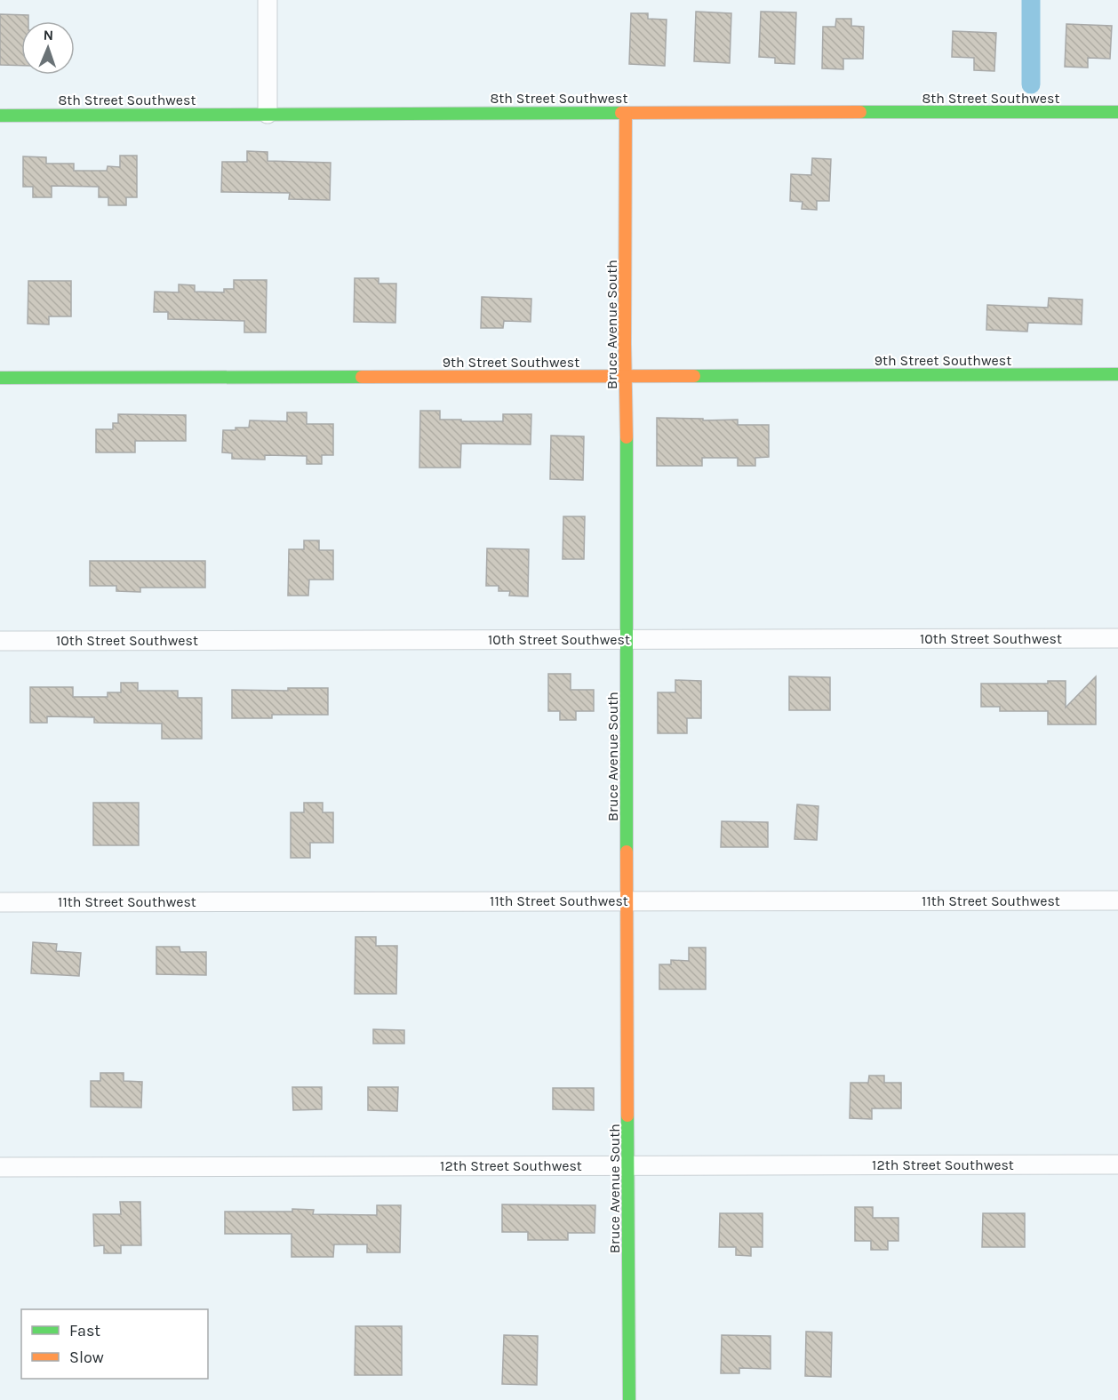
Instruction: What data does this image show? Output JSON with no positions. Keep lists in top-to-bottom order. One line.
{"streets":{"street":["8th Street Southwest","Bruce Avenue South","9th Street Southwest","10th Street Southwest","11th Street Southwest","12th Street Southwest"]},"crossings":[["8th Street Southwest","Bruce Avenue South"],["Bruce Avenue South","9th Street Southwest"],["Bruce Avenue South","10th Street Southwest"],["Bruce Avenue South","11th Street Southwest"],["Bruce Avenue South","12th Street Southwest"]],"legend":["Fast","Slow"],"north":"top"}
